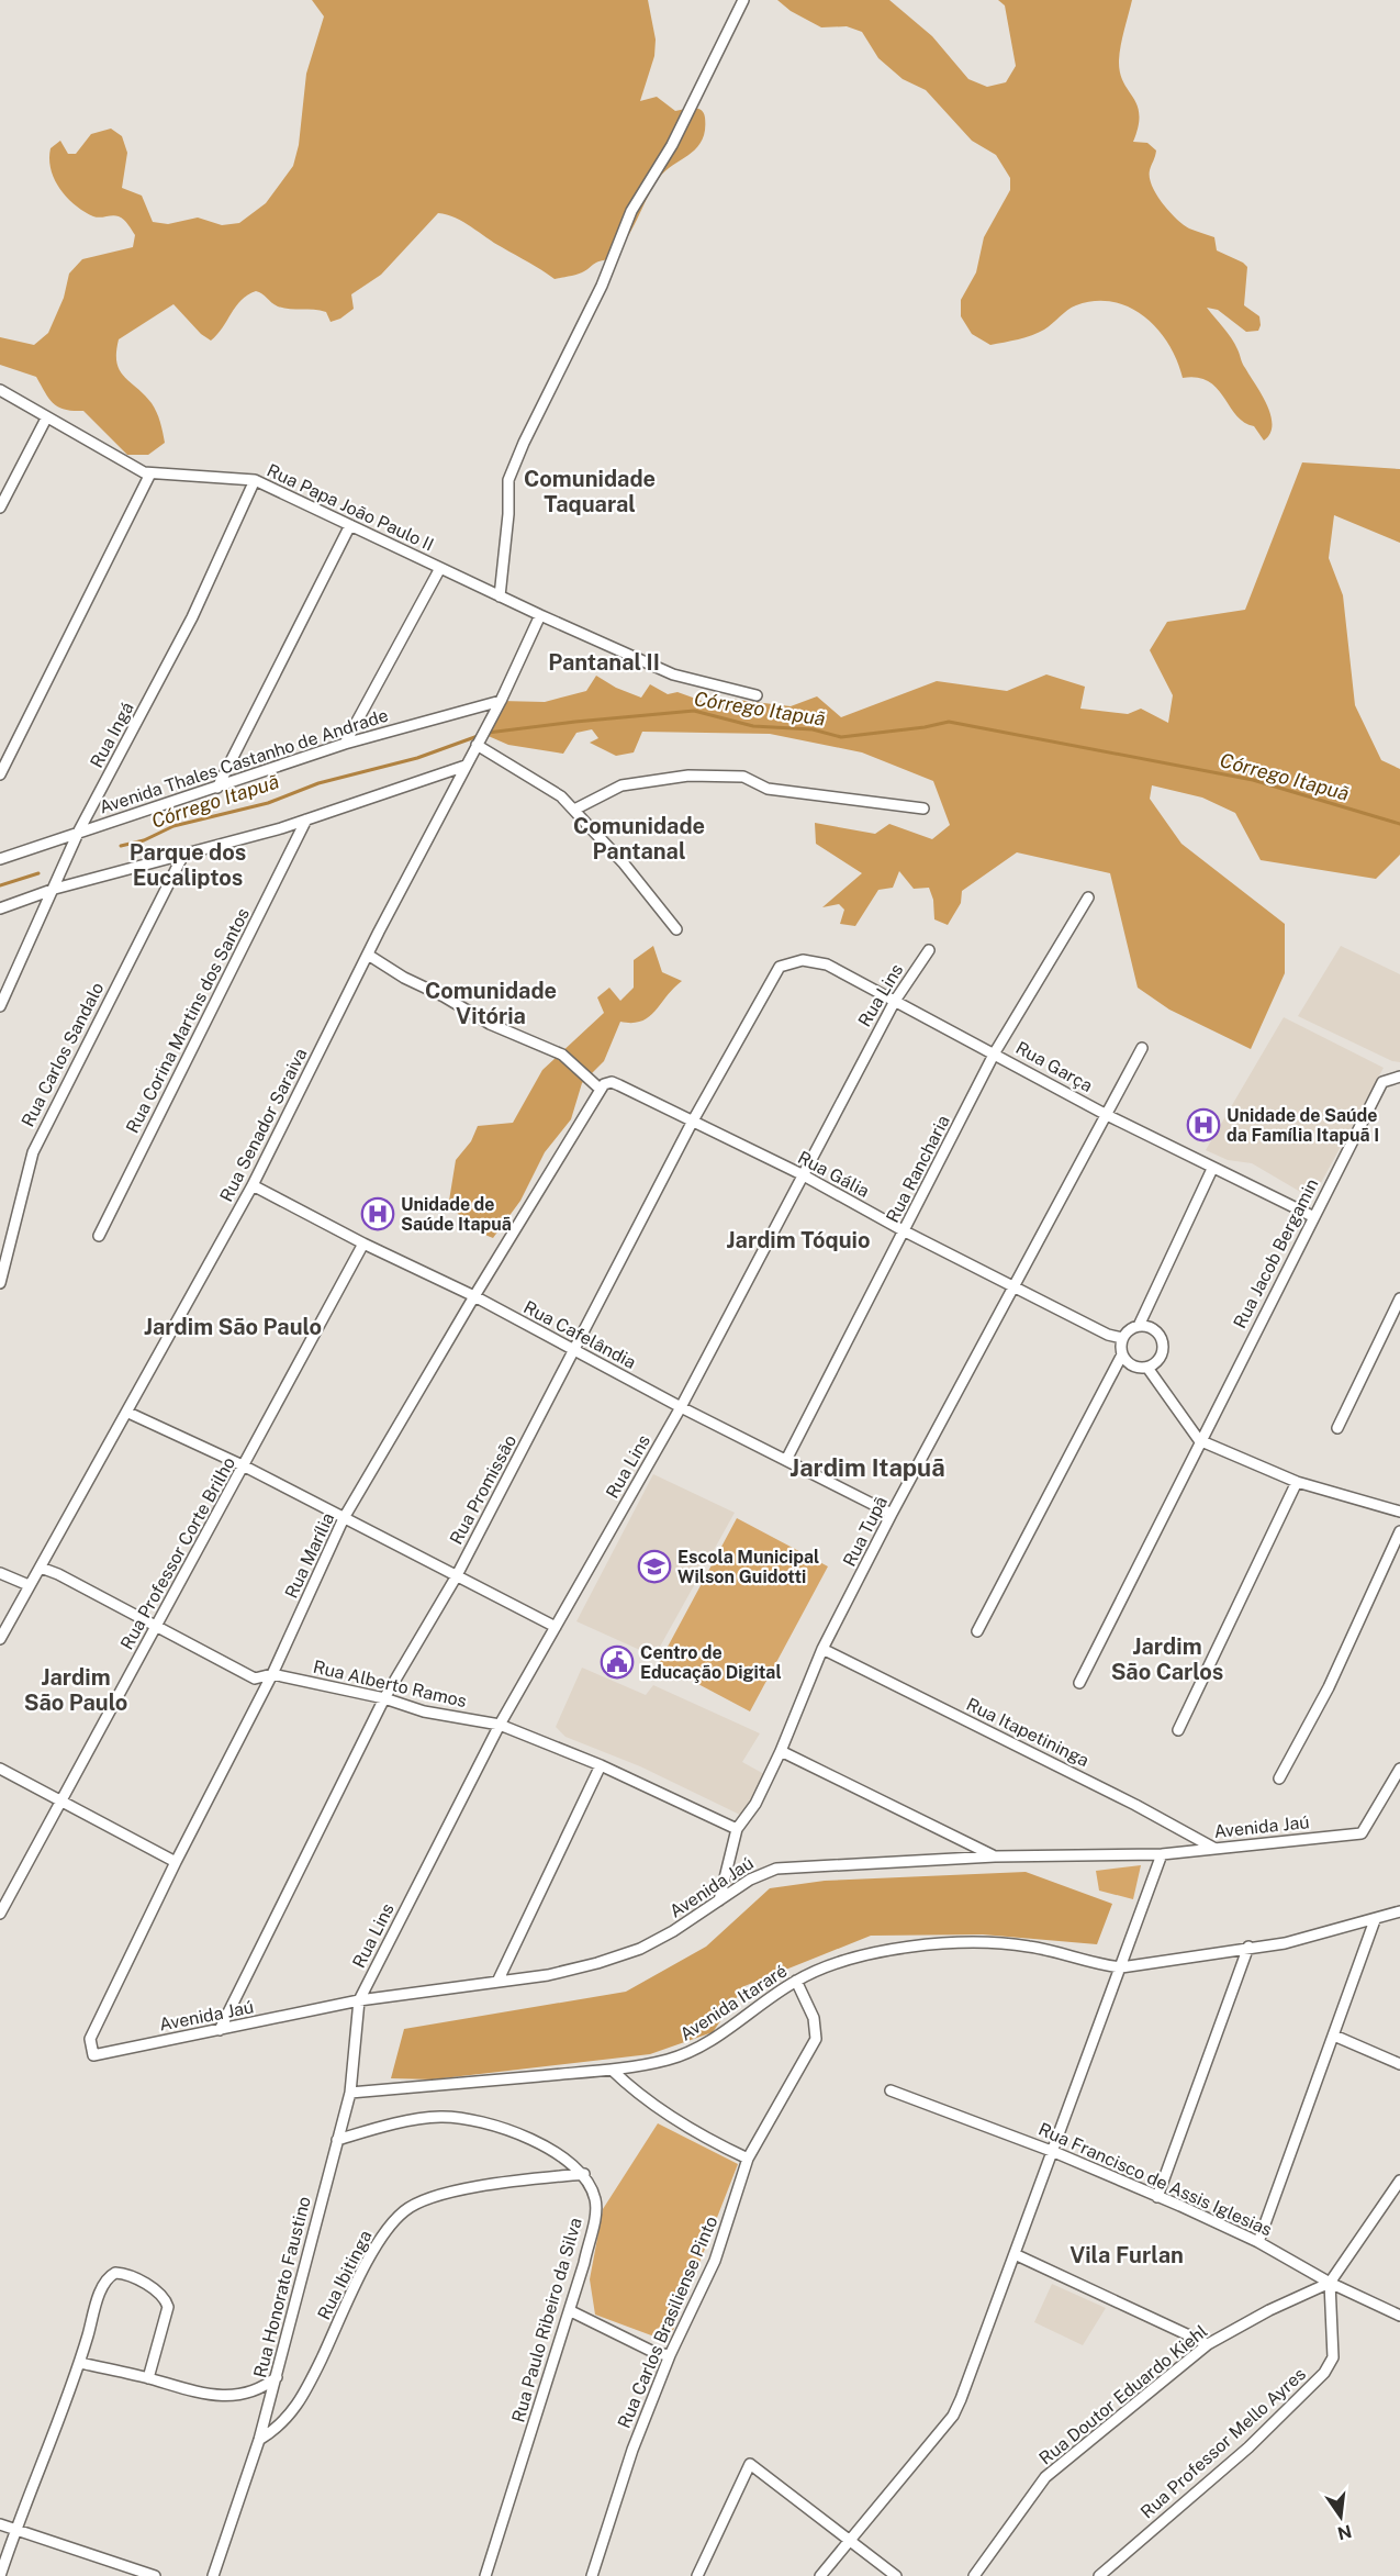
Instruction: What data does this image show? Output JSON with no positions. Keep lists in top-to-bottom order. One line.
{"streets":{"street":["Rua Papa João Paulo II","Rua Ingá","Avenida Thales Castanho de Andrade","Rua Lins","Rua Corina Martins dos Santos","Rua Carlos Sandalo","Rua Garça","Rua Senador Saraiva","Rua Rancharia","Rua Gália","Rua Jacob Bergamin","Rua Cafelândia","Rua Promissão","Rua Tupã","Rua Professor Corte Brilho","Rua Marília","Rua Alberto Ramos","Rua Itapetininga","Avenida Jaú","Avenida Itararé","Rua Francisco de Assis Iglesias","Rua Ibitinga","Rua Honorato Faustino","Rua Paulo Ribeiro da Silva","Rua Carlos Brasiliense Pinto","Rua Doutor Eduardo Kiehl","Rua Professor Mello Ayres"]},"crossings":[["Rua Papa João Paulo II","Rua Ingá"],["Rua Papa João Paulo II","Rua Senador Saraiva"],["Rua Ingá","Avenida Thales Castanho de Andrade"],["Avenida Thales Castanho de Andrade","Rua Senador Saraiva"],["Rua Lins","Rua Garça"],["Rua Lins","Rua Gália"],["Rua Lins","Rua Cafelândia"],["Rua Lins","Rua Alberto Ramos"],["Rua Lins","Avenida Jaú"],["Rua Lins","Rua Honorato Faustino"],["Rua Garça","Rua Rancharia"],["Rua Garça","Rua Jacob Bergamin"],["Rua Garça","Rua Promissão"],["Rua Garça","Rua Tupã"],["Rua Senador Saraiva","Rua Cafelândia"],["Rua Senador Saraiva","Rua Alberto Ramos"],["Rua Rancharia","Rua Gália"],["Rua Rancharia","Rua Cafelândia"],["Rua Gália","Rua Promissão"],["Rua Gália","Rua Tupã"],["Rua Gália","Rua Marília"],["Rua Cafelândia","Rua Promissão"],["Rua Cafelândia","Rua Tupã"],["Rua Cafelândia","Rua Professor Corte Brilho"],["Rua Cafelândia","Rua Marília"],["Rua Promissão","Rua Alberto Ramos"],["Rua Promissão","Avenida Jaú"],["Rua Tupã","Rua Alberto Ramos"],["Rua Tupã","Rua Itapetininga"],["Rua Tupã","Avenida Jaú"],["Rua Professor Corte Brilho","Rua Alberto Ramos"],["Rua Marília","Rua Alberto Ramos"],["Rua Marília","Avenida Jaú"],["Rua Itapetininga","Avenida Jaú"],["Avenida Jaú","Rua Honorato Faustino"],["Avenida Itararé","Rua Honorato Faustino"],["Avenida Itararé","Rua Carlos Brasiliense Pinto"],["Rua Francisco de Assis Iglesias","Rua Doutor Eduardo Kiehl"],["Rua Francisco de Assis Iglesias","Rua Professor Mello Ayres"],["Rua Ibitinga","Rua Honorato Faustino"],["Rua Ibitinga","Rua Paulo Ribeiro da Silva"],["Rua Doutor Eduardo Kiehl","Rua Professor Mello Ayres"]],"districts":["Comunidade Taquaral","Pantanal II","Comunidade Pantanal","Parque dos Eucaliptos","Comunidade Vitória","Jardim Tóquio","Jardim São Paulo","Jardim Itapuã","Jardim São Carlos","Jardim São Paulo","Vila Furlan"],"water":["Córrego Itapuã"],"places":{"hospital":["Unidade de Saúde da Família Itapuã I","Unidade de Saúde Itapuã"],"school or university":["Escola Municipal Wilson Guidotti"],"public building":["Centro de Educação Digital"]},"north":"bottom"}
